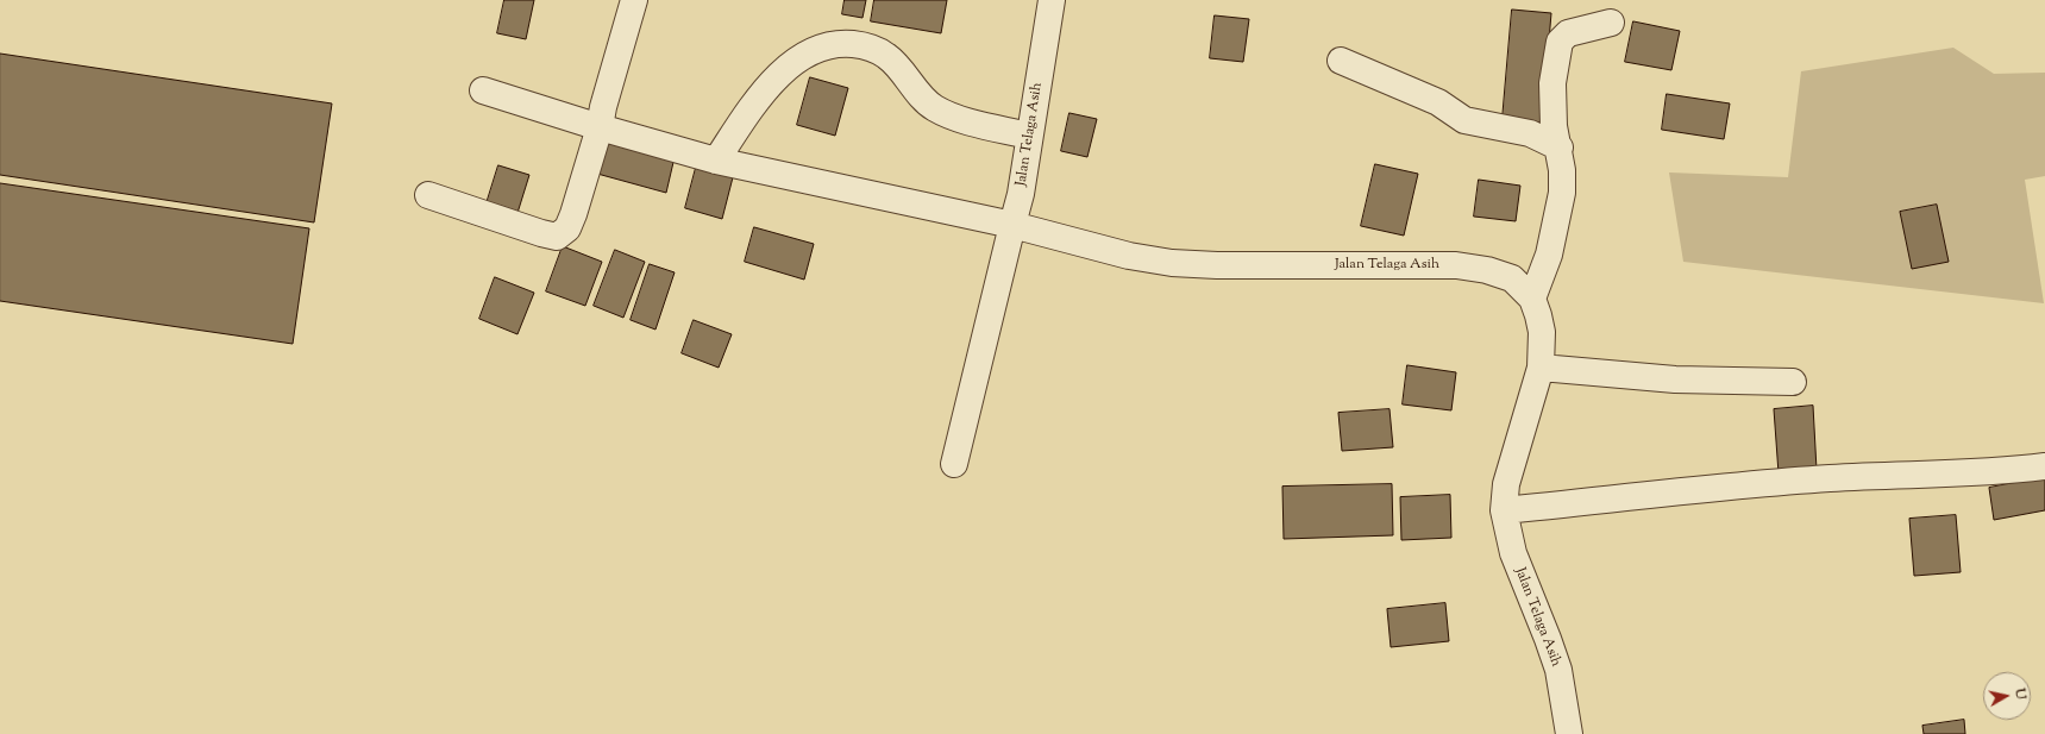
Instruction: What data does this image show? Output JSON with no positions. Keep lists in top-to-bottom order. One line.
{"streets":{"street":["Jalan Telaga Asih"]},"north":"right"}
